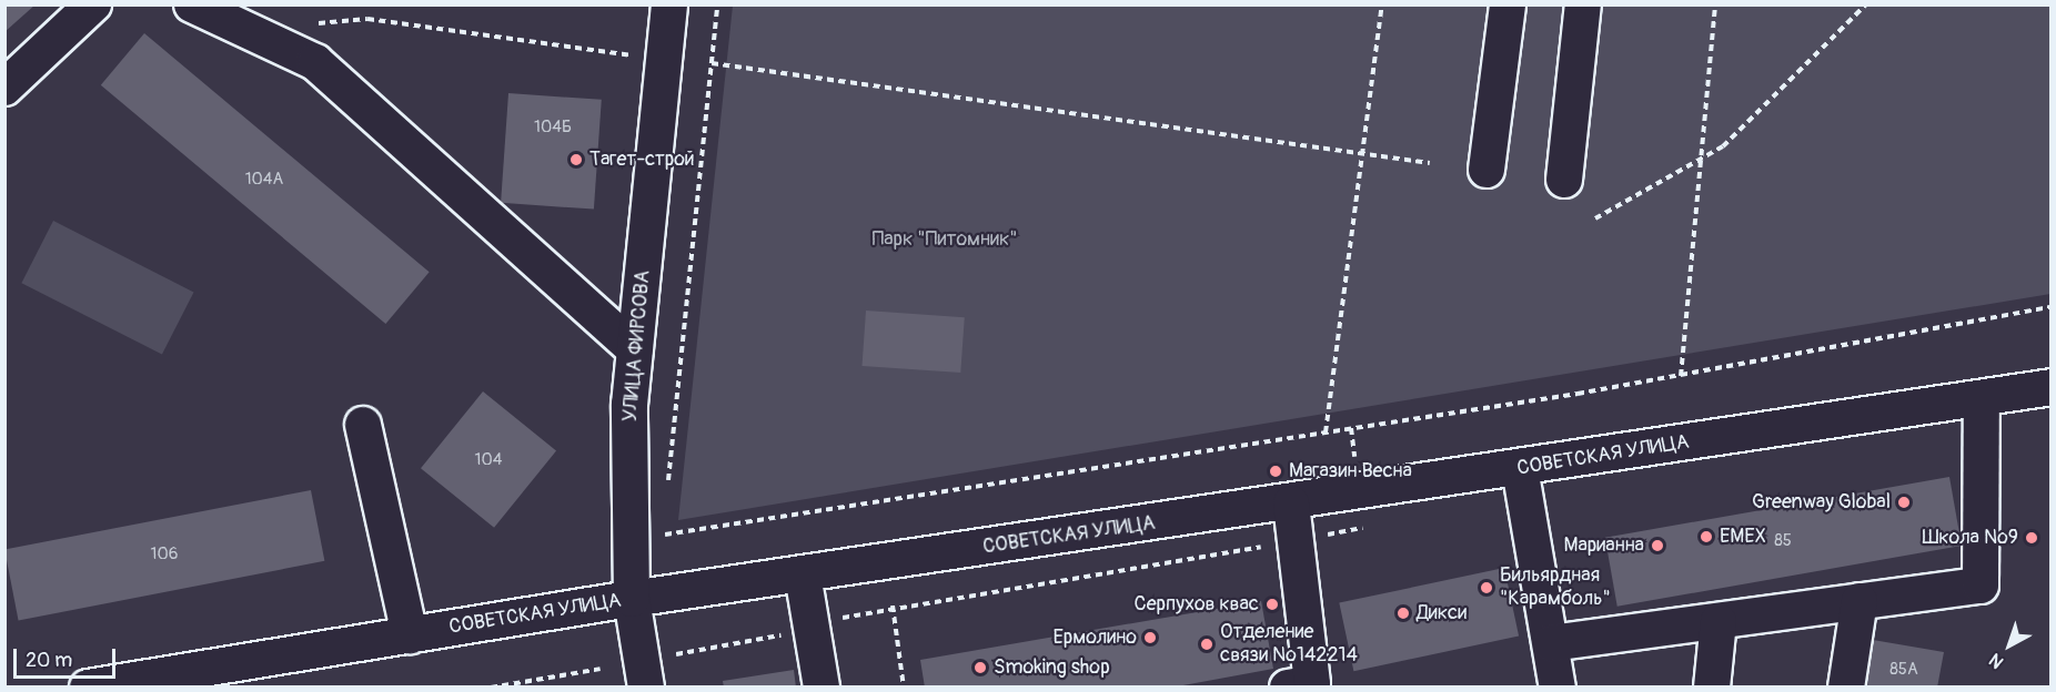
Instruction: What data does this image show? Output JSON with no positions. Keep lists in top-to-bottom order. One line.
{"streets":{"street":["УЛИЦА ФИРСОВА","СОВЕТСКАЯ УЛИЦА"]},"crossings":[["УЛИЦА ФИРСОВА","СОВЕТСКАЯ УЛИЦА"]],"parks":["Парк \"Питомник\""],"places":["Тагет-строй","Магазин Весна","Greenway Global","EMEX","Школа №9","Марианна","Бильярдная \"Карамболь\"","Серпухов квас","Дикси","Ермолино","Отделение связи №142214","Smoking shop"],"house_numbers":["104Б","104А","104","85","106","85А"],"scale_bar":"20 m","north":"bottom left"}
